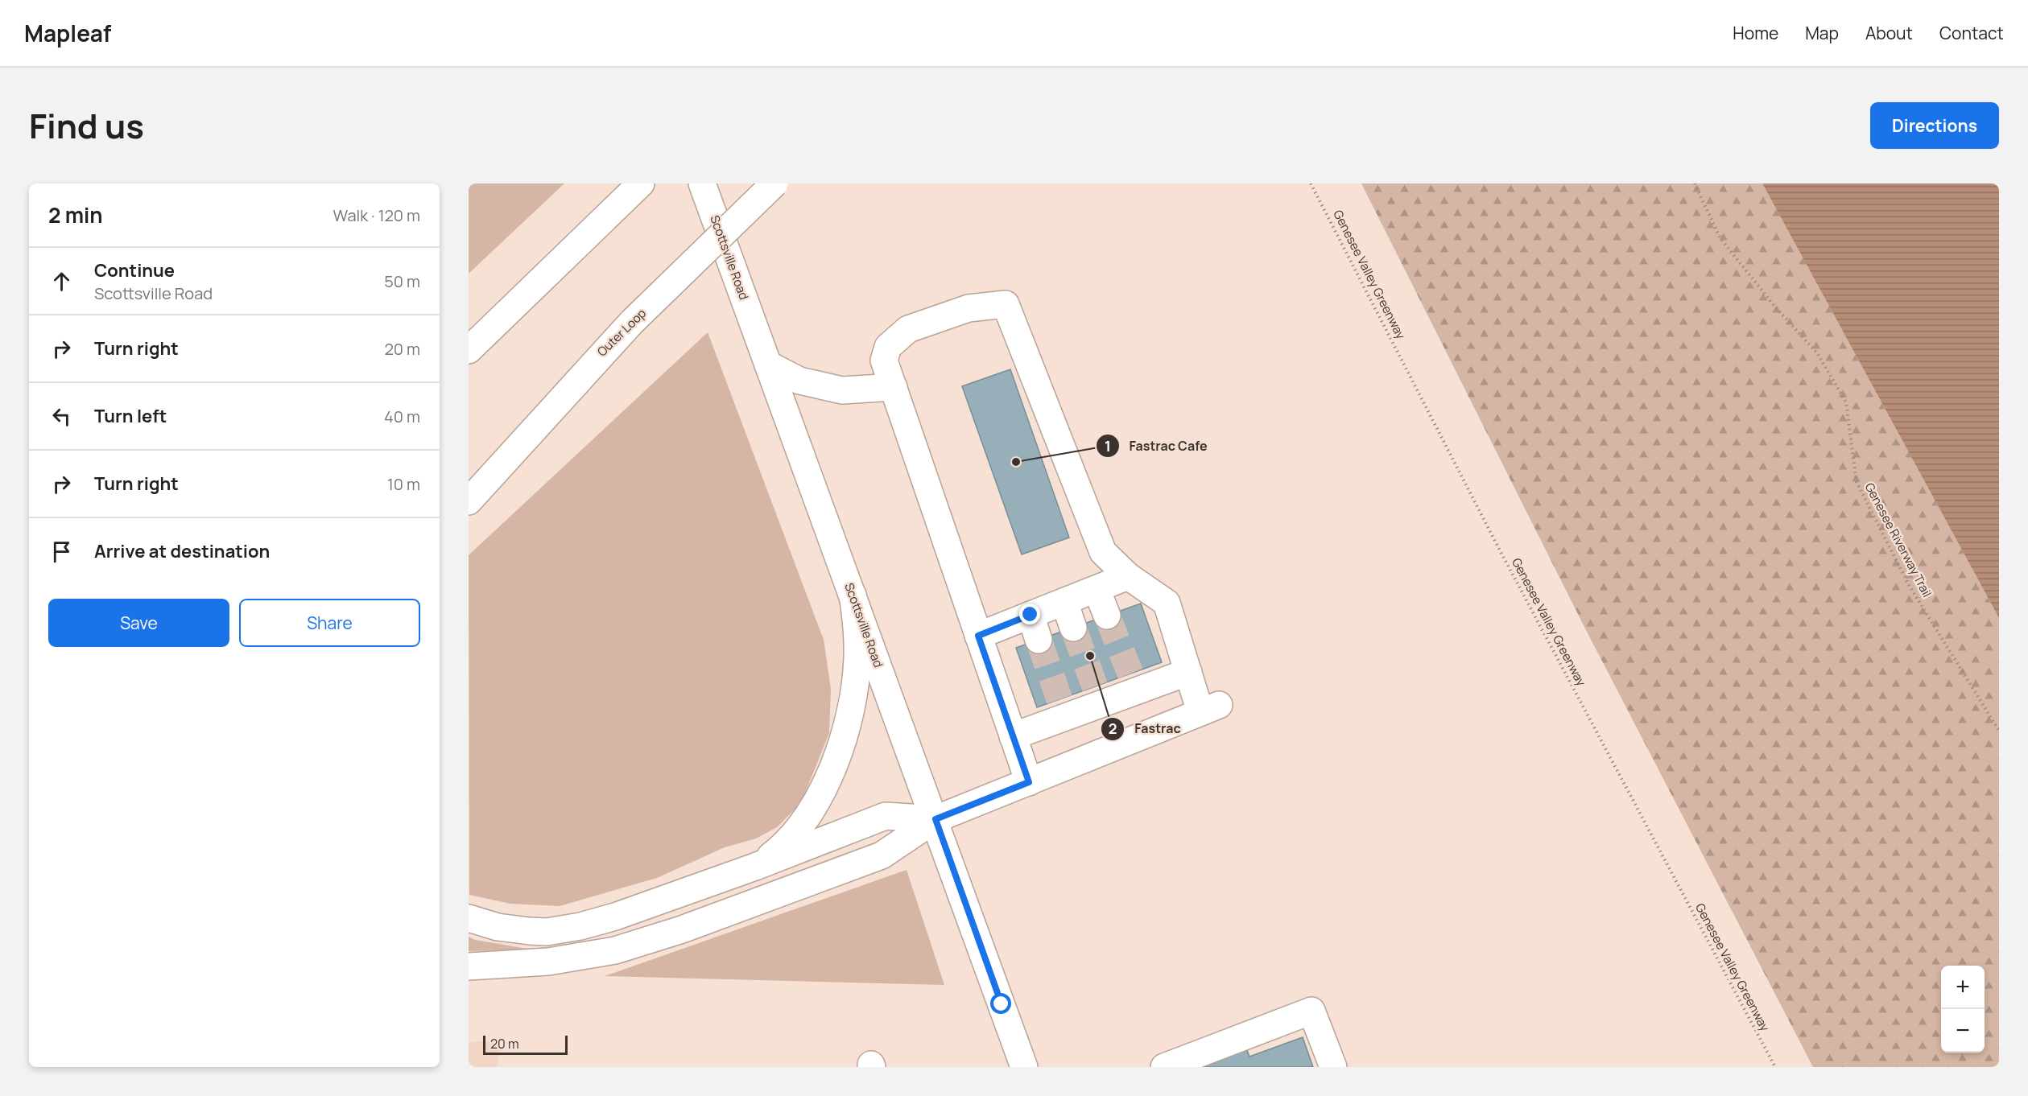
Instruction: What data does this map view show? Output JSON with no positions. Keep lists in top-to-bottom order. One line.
{"streets":{"main road":["Scottsville Road","Outer Loop"],"path":["Genesee Valley Greenway","Genesee Riverway Trail"]},"places":["Fastrac Cafe","Fastrac"],"scale_bar":"20 m","page":{"header":"Mapleaf","nav":["Home","Map","About","Contact"],"title":"Find us","buttons":["Directions",["Save","Share"]],"heading":["2 min","Walk · 120 m"],"list":[["Continue","Scottsville Road","50 m"],["Turn right","20 m"],["Turn left","40 m"],["Turn right","10 m"],"Arrive at destination"],"map_buttons":["+","−"],"scale":"20 m"}}
